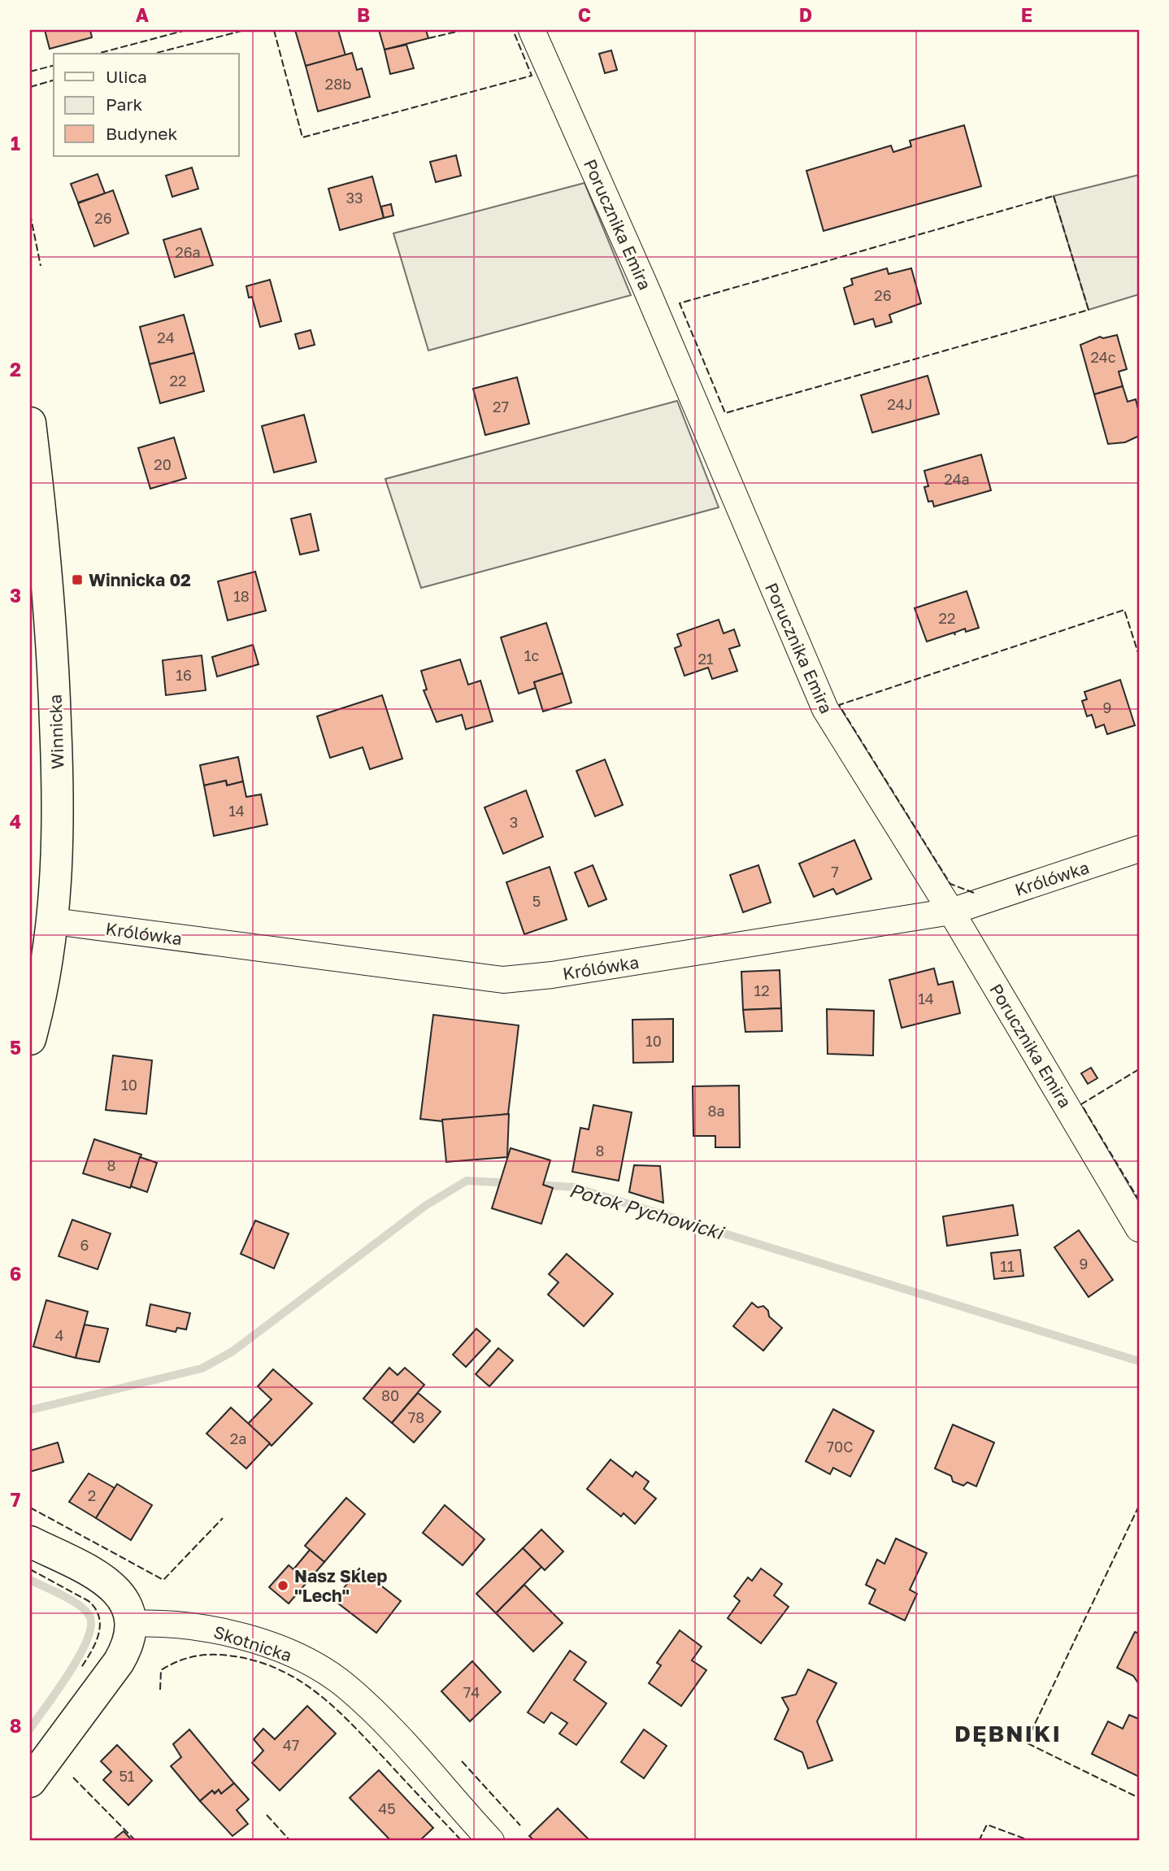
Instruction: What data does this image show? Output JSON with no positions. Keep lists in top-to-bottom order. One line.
{"streets":{"street":["Porucznika Emira","Winnicka","Królówka","Skotnicka"]},"crossings":[["Porucznika Emira","Królówka"],["Winnicka","Królówka"]],"districts":["DĘBNIKI"],"water":["Potok Pychowicki"],"places":{"transit":["Winnicka 02"],"other":["Nasz Sklep \"Lech\""]},"house_numbers":["28b","33","26","26a","26","24","24c","22","24J","27","20","24a","18","22","1c","21","16","9","14","3","7","5","12","14","10","10","8a","8","8","6","9","11","4","80","78","2a","70C","2","74","47","51","45"],"legend":["Ulica","Park","Budynek"],"grid":{"columns":["A","B","C","D","E"],"rows":["1","2","3","4","5","6","7","8"]}}
